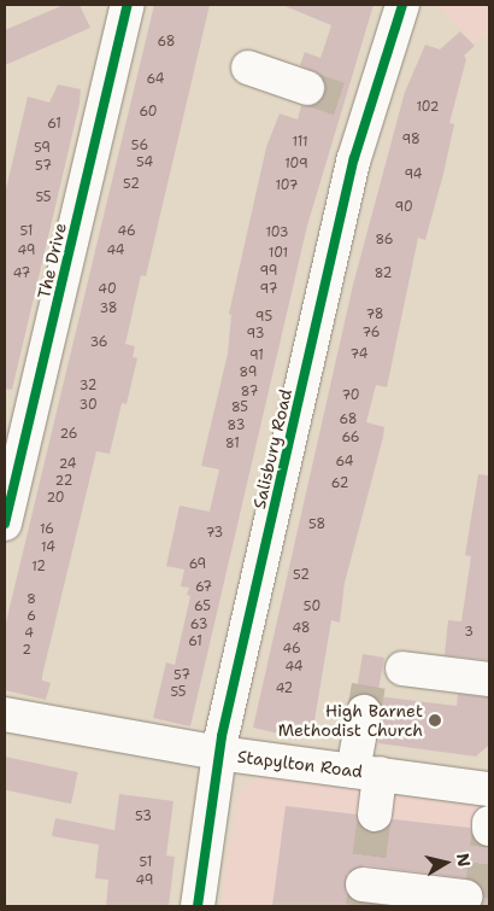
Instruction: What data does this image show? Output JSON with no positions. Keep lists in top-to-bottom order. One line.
{"streets":{"street":["The Drive","Salisbury Road","Stapylton Road"]},"crossings":[["Salisbury Road","Stapylton Road"]],"places":["High Barnet Methodist Church"],"house_numbers":["68","64","102","60","61","98","111","56","59","54","109","57","94","52","107","55","90","51","46","103","86","49","44","101","99","47","82","40","97","38","78","95","76","93","36","74","91","89","32","87","70","30","85","68","83","26","66","81","64","24","22","62","20","58","16","73","14","69","12","52","67","8","65","50","6","63","48","3","4","61","46","2","44","57","42","55","53","51","49"],"north":"right"}
